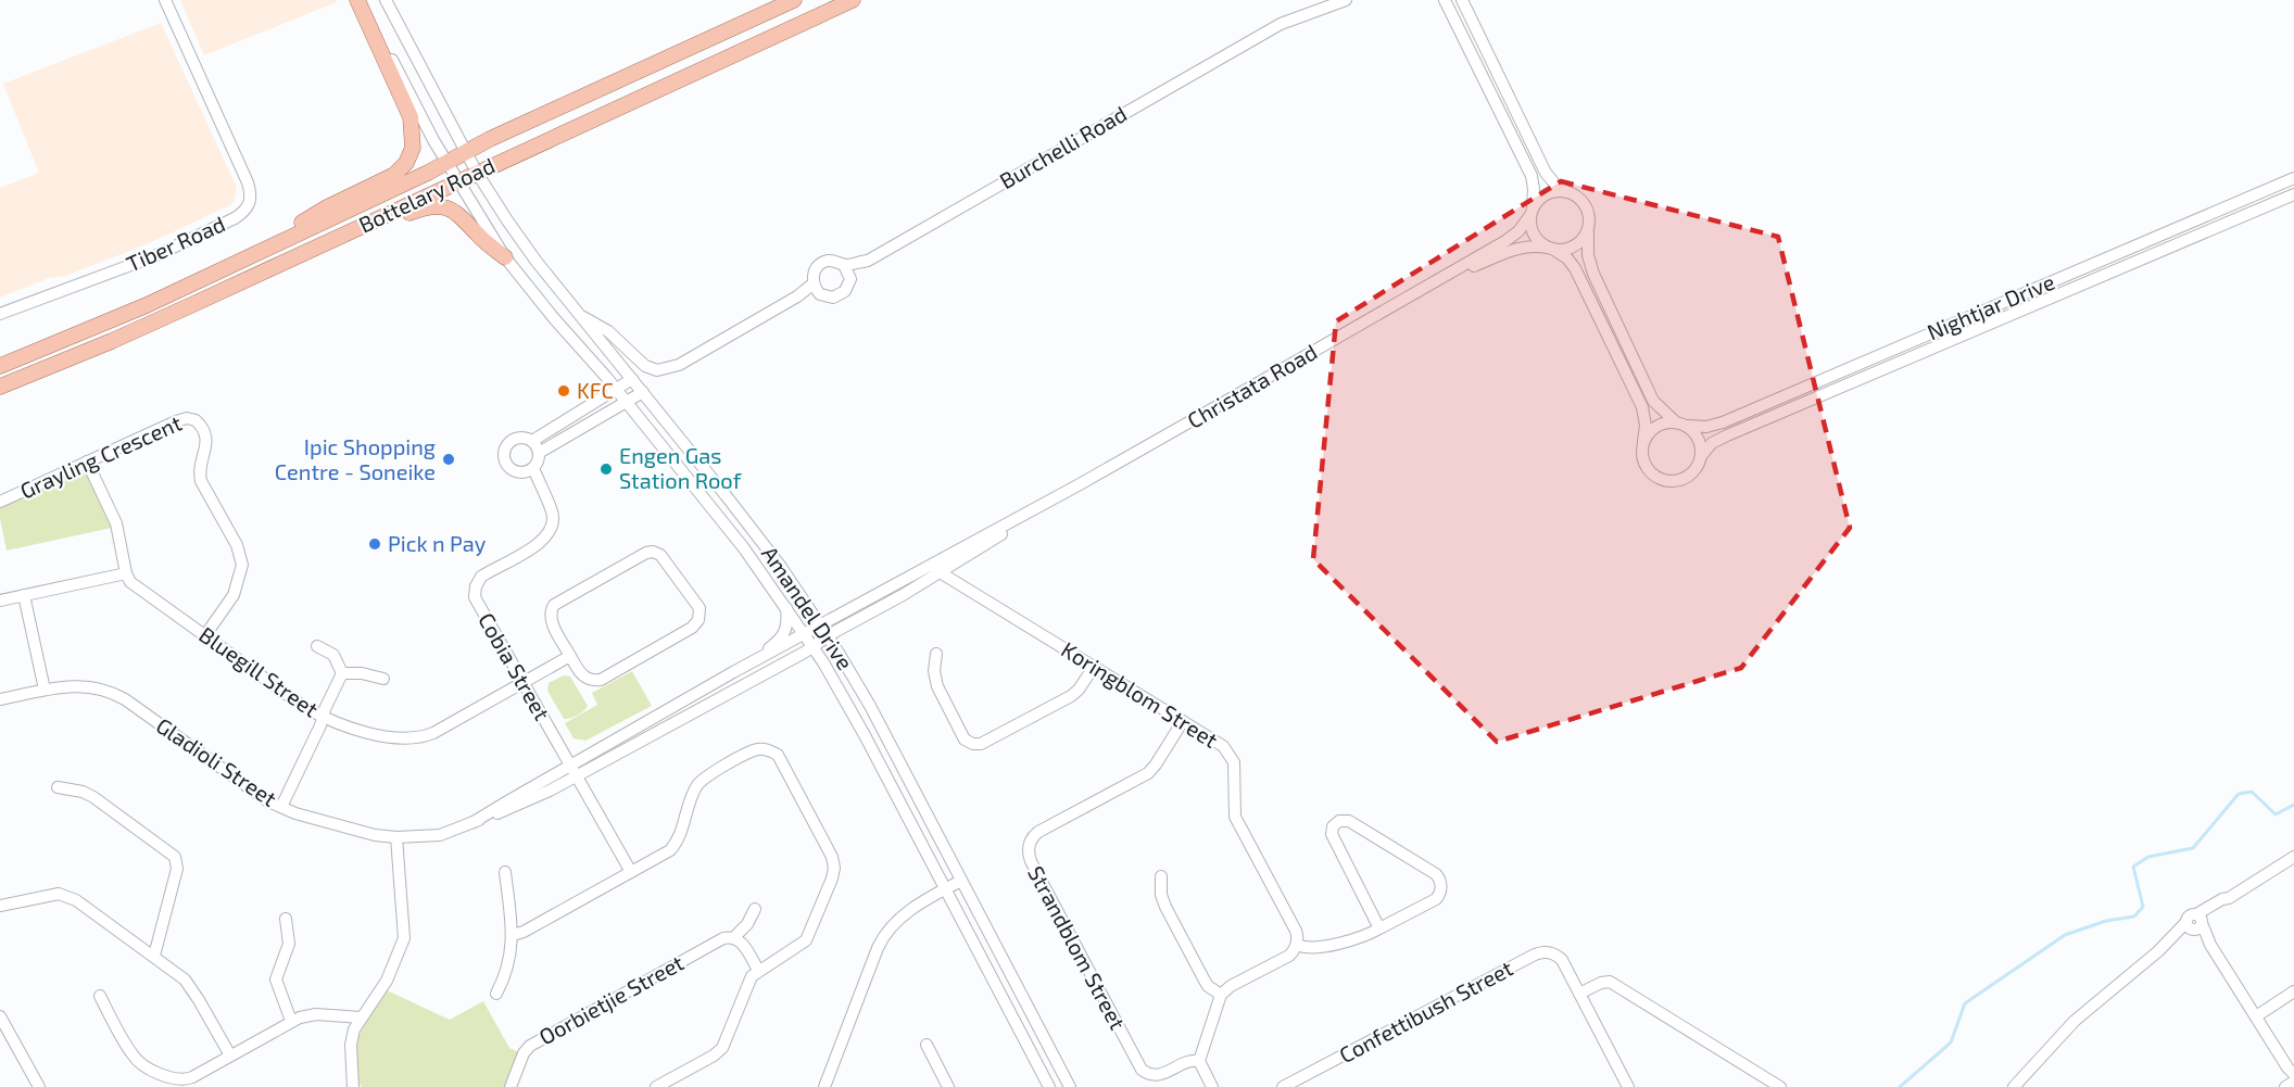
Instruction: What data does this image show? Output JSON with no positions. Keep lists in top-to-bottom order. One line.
{"streets":{"main road":["Bottelary Road"],"street":["Burchelli Road","Tiber Road","Nightjar Drive","Christata Road","Grayling Crescent","Amandel Drive","Cobia Street","Bluegill Street","Koringblom Street","Gladioli Street","Strandblom Street","Oorbietjie Street","Confettibush Street"]},"crossings":[["Bottelary Road","Amandel Drive"],["Christata Road","Koringblom Street"],["Grayling Crescent","Bluegill Street"],["Amandel Drive","Gladioli Street"],["Cobia Street","Bluegill Street"],["Cobia Street","Gladioli Street"],["Koringblom Street","Strandblom Street"]],"places":["KFC","Ipic Shopping Centre - Soneike","Engen Gas Station Roof","Pick n Pay"]}
